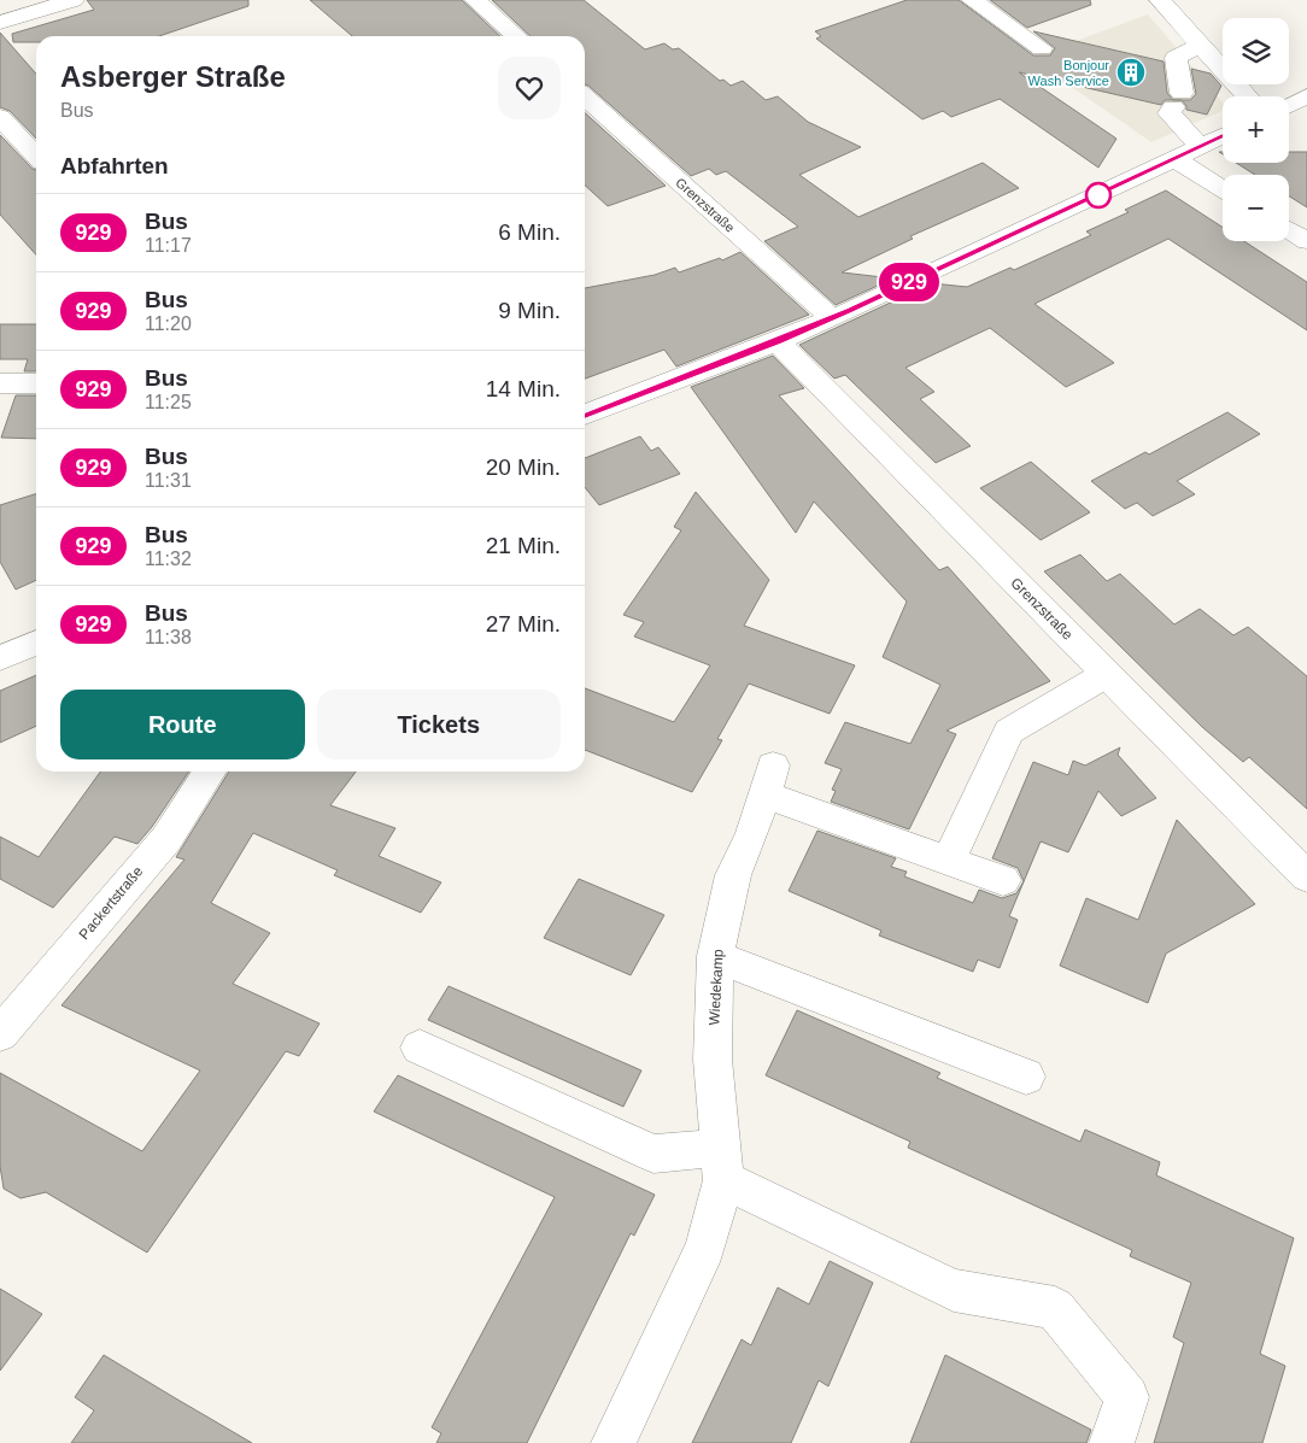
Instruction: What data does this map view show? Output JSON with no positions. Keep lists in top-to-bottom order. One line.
{"streets":{"street":["Grenzstraße","Packertstraße","Wiedekamp"]},"places":{"building":["Bonjour Wash Service"]},"lines":["bus line 929"],"page":{"on_map":"929","map_buttons":["+","−"],"heading":[["Asberger Straße","Bus"],"Abfahrten"],"list":[{"mark":"929","name":"Bus","note":"11:17","value":"6 Min."},{"mark":"929","name":"Bus","note":"11:20","value":"9 Min."},{"mark":"929","name":"Bus","note":"11:25","value":"14 Min."},{"mark":"929","name":"Bus","note":"11:31","value":"20 Min."},{"mark":"929","name":"Bus","note":"11:32","value":"21 Min."},{"mark":"929","name":"Bus","note":"11:38","value":"27 Min."}],"buttons":["Route","Tickets"]}}
